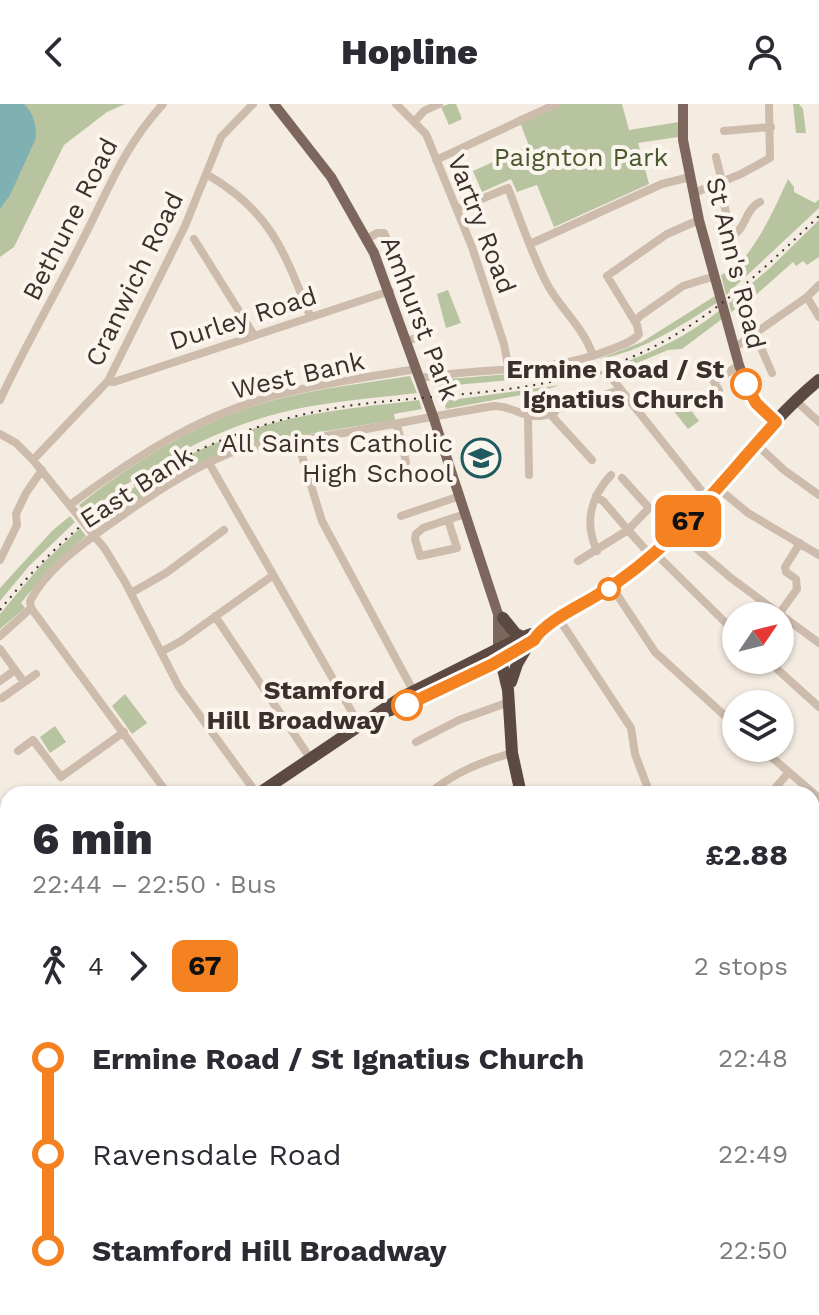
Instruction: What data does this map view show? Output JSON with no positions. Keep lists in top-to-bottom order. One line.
{"streets":{"main road":["St Ann's Road","Amhurst Park"],"street":["Bethune Road","Vartry Road","Cranwich Road","Durley Road","West Bank","East Bank"]},"crossings":[["Vartry Road","West Bank"],["Cranwich Road","Durley Road"],["Durley Road","Amhurst Park"],["Amhurst Park","West Bank"],["Amhurst Park","East Bank"]],"parks":["Paignton Park"],"places":{"other":["Ermine Road / St Ignatius Church","Stamford Hill Broadway"],"school or university":["All Saints Catholic High School"]},"lines":["bus line 67"],"north":"top right","page":{"header":"Hopline","on_map":"67","heading":["6 min","22:44 – 22:50 · Bus","£2.88"],"legs":["4","67","2 stops"],"list":[{"name":"Ermine Road / St Ignatius Church","value":"22:48"},{"name":"Ravensdale Road","value":"22:49"},{"name":"Stamford Hill Broadway","value":"22:50"}]}}
